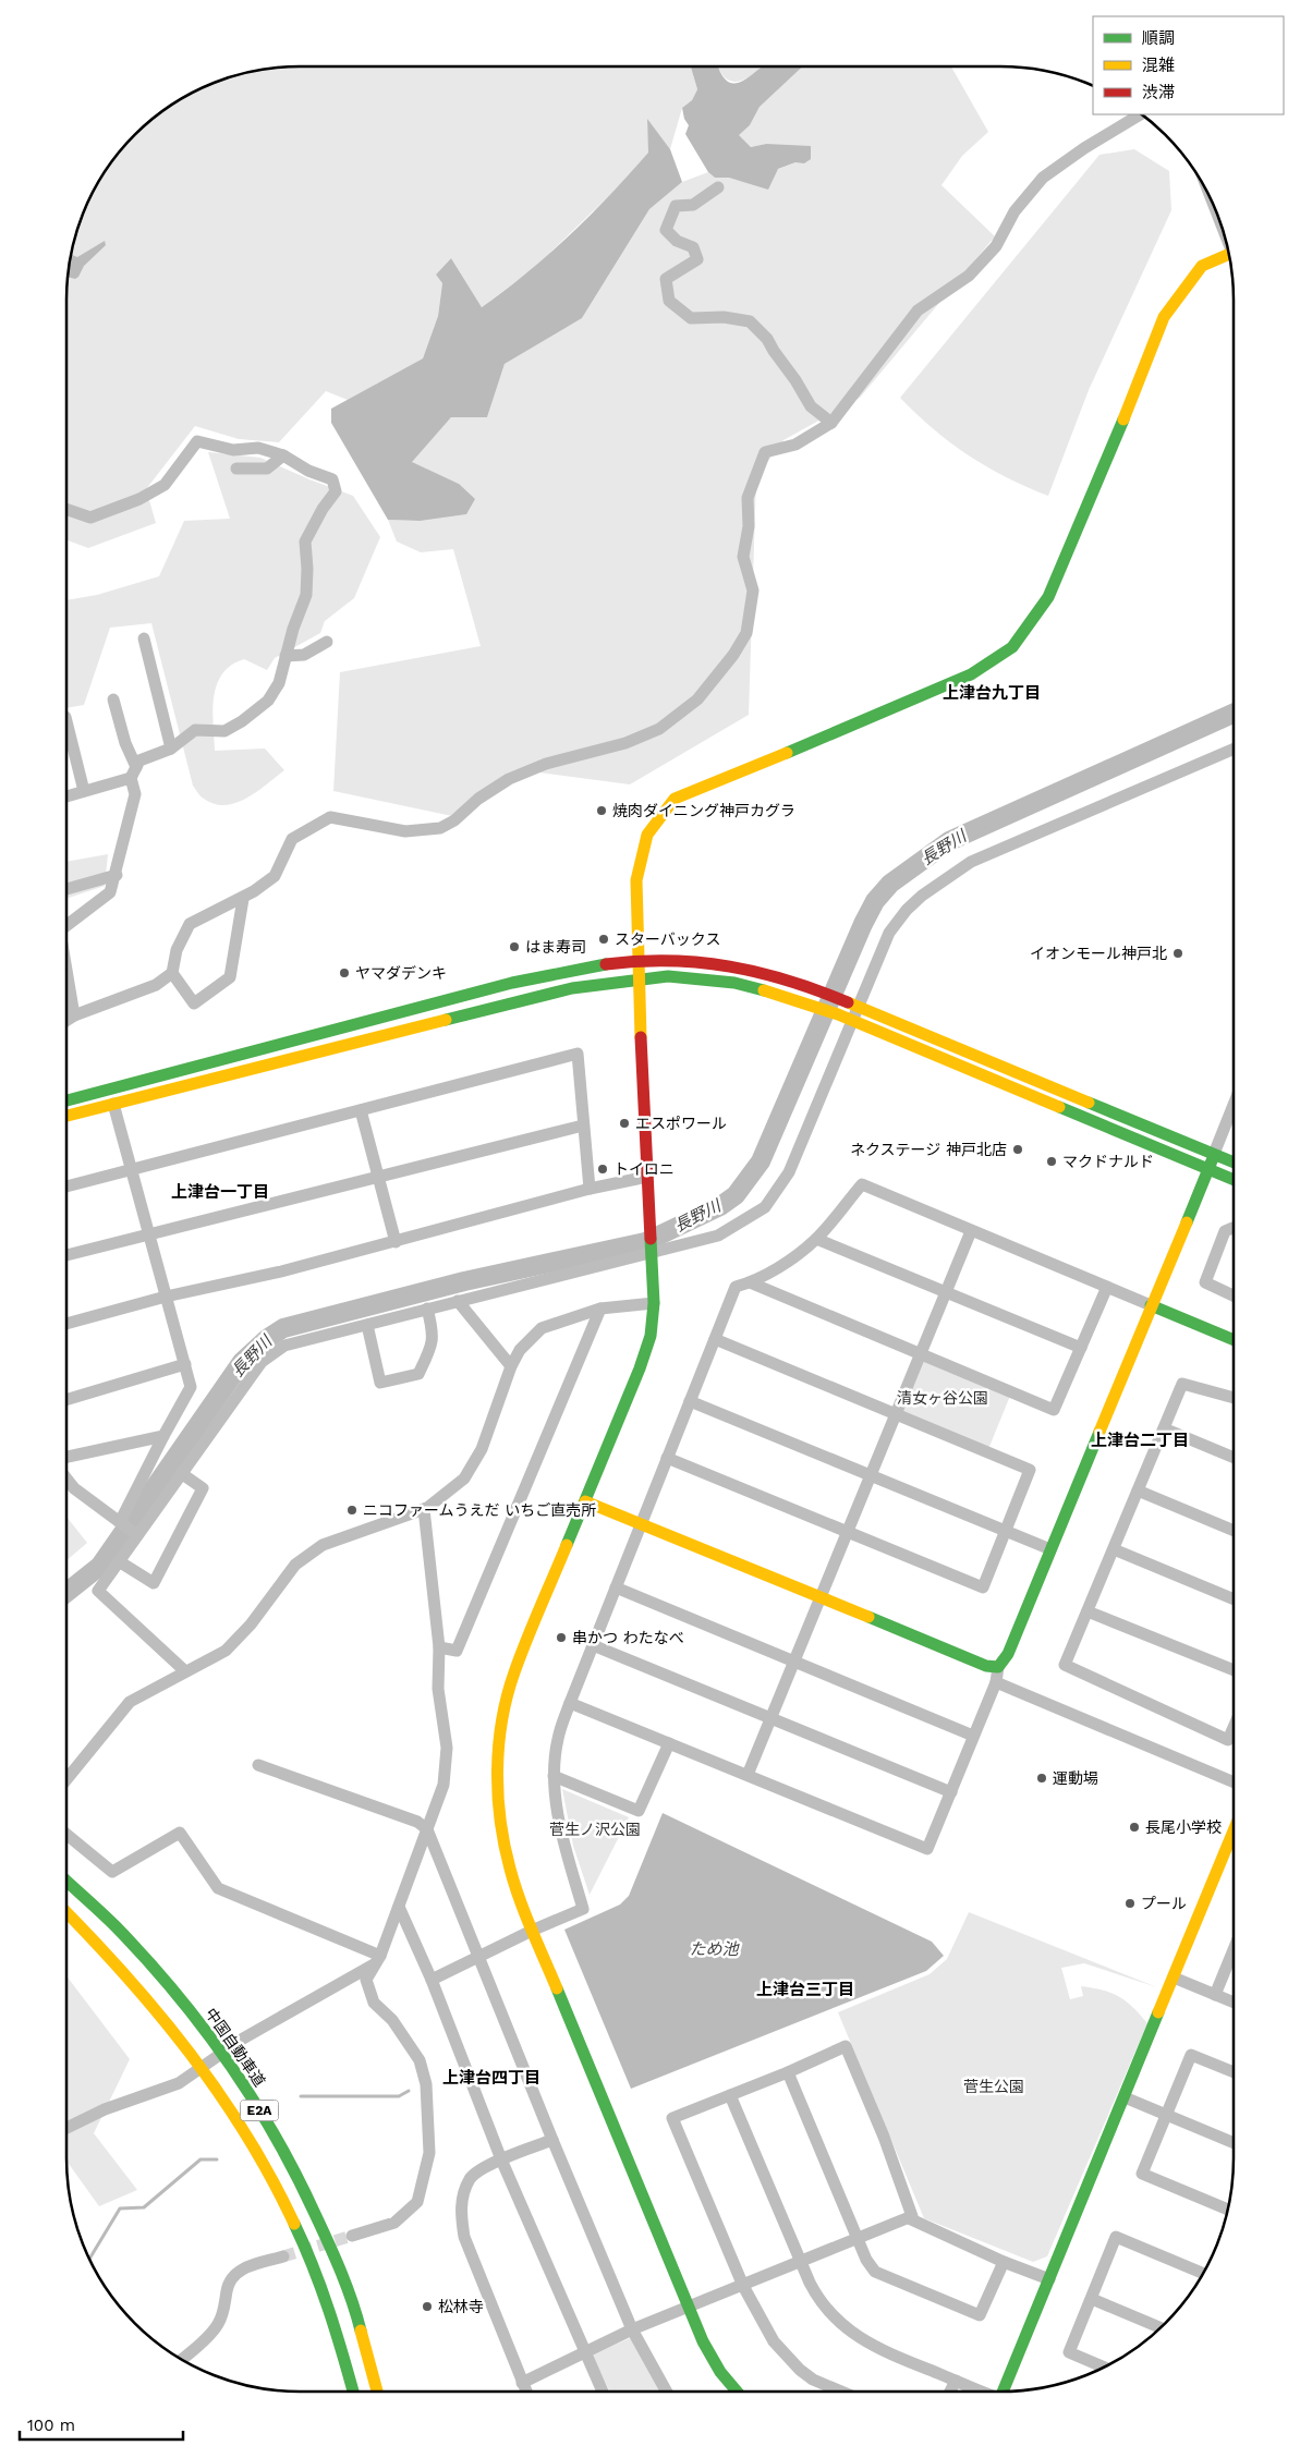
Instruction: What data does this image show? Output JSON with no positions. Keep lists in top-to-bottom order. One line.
{"streets":{"main road":["中国自動車道","E2A"]},"districts":["上津台九丁目","上津台一丁目","上津台二丁目","上津台三丁目","上津台四丁目"],"water":["長野川","ため池"],"parks":["清女ヶ谷公園","菅生ノ沢公園","菅生公園"],"places":["焼肉ダイニング神戸カグラ","スターバックス","はま寿司","イオンモール神戸北","ヤマダデンキ","エスポワール","ネクステージ 神戸北店","マクドナルド","トイロニ","ニコファームうえだ いちご直売所","串かつ わたなべ","運動場","長尾小学校","プール","松林寺"],"legend":["順調","混雑","渋滞"],"scale_bar":"100 m"}
